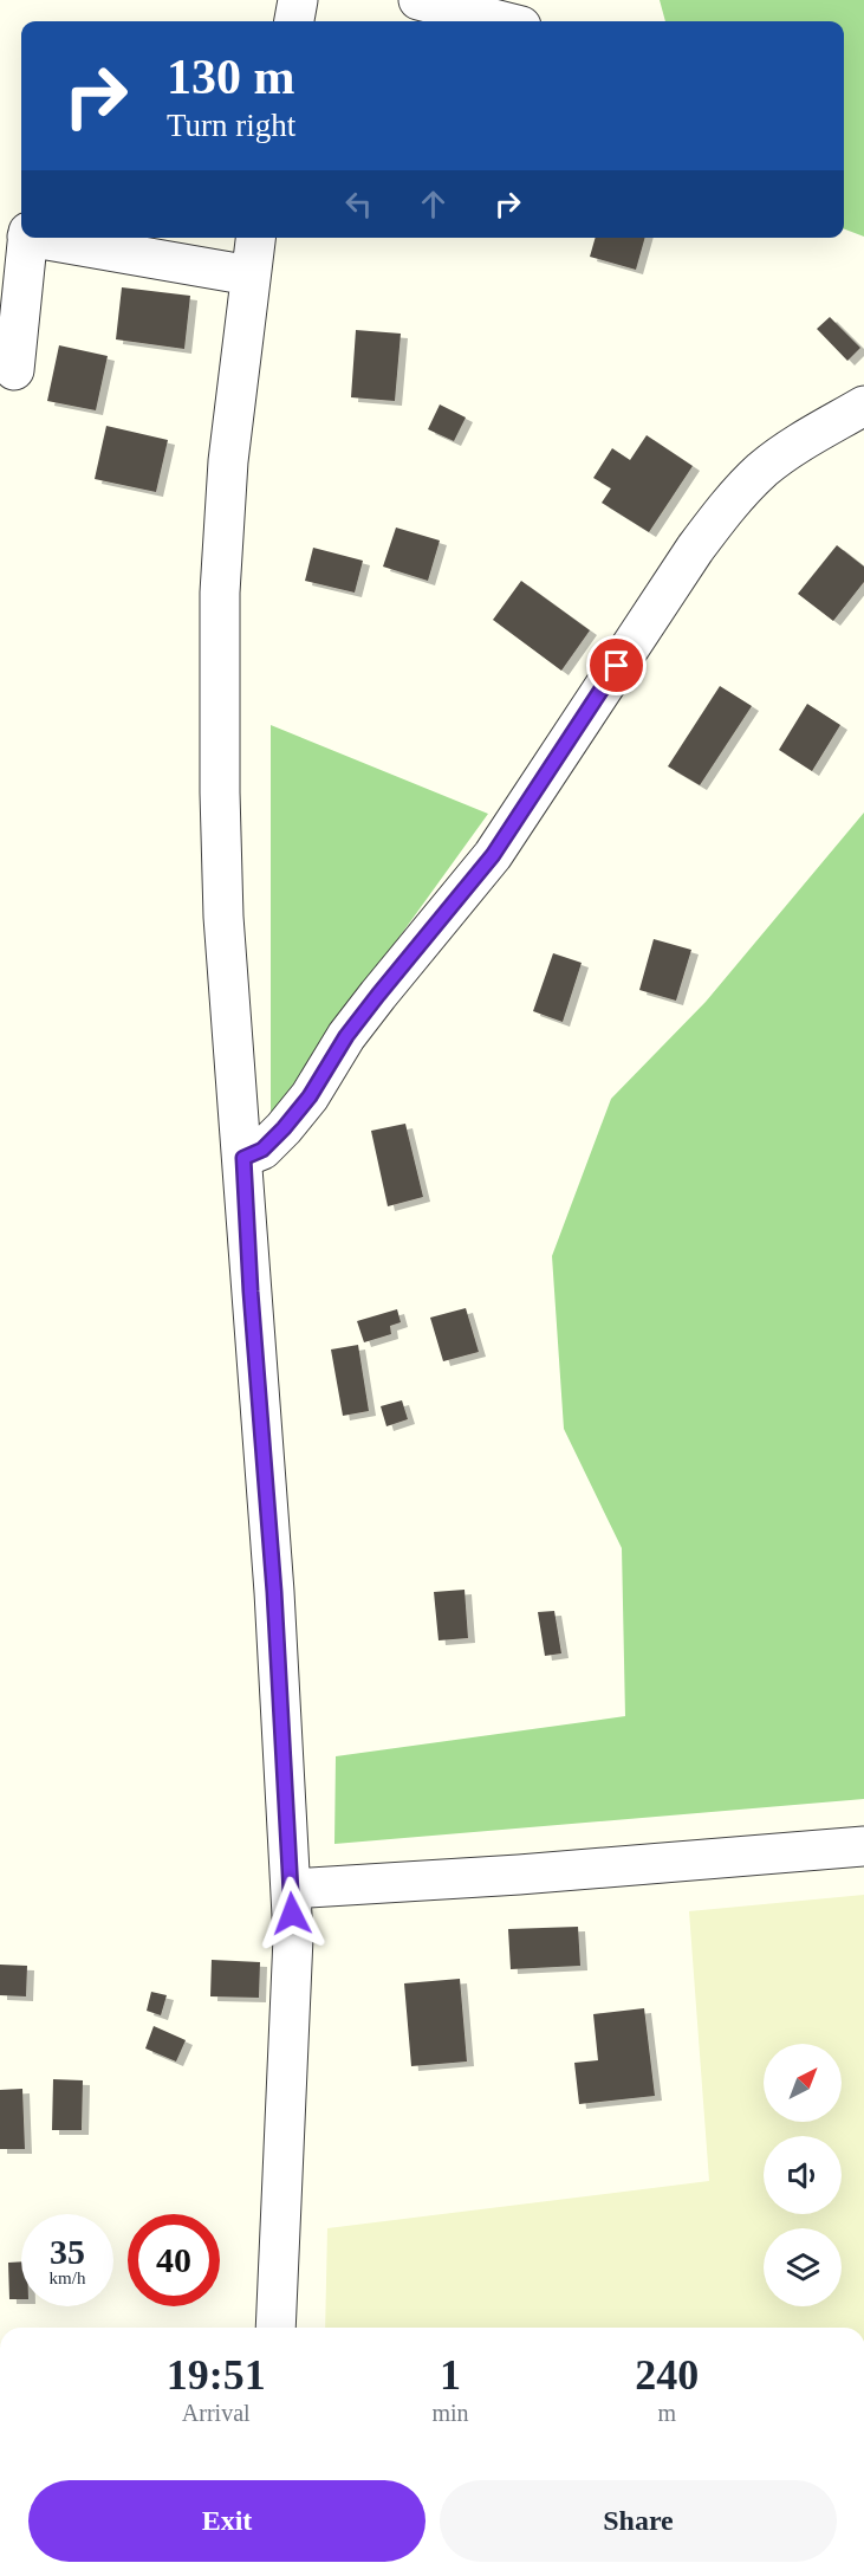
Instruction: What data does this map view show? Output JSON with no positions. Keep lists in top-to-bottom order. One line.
{"north":"top right","page":{"turn":["130 m","Turn right"],"speed":"35 km/h","limit":"40","eta":["19:51","Arrival","1","min","240","m"],"buttons":["Exit","Share"]}}
